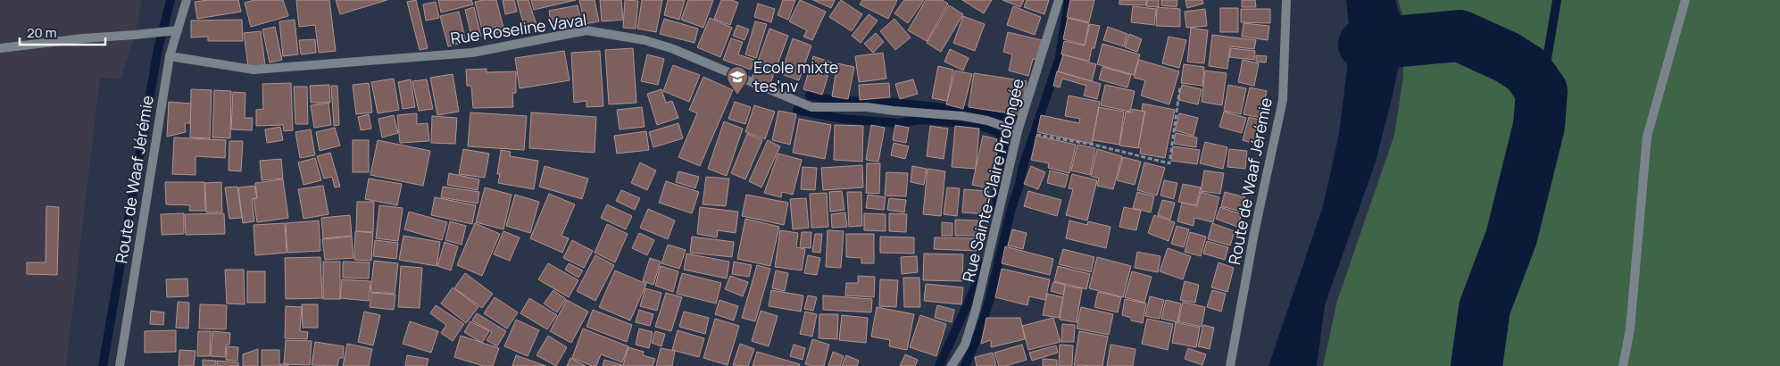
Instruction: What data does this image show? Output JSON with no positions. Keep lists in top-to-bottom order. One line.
{"streets":{"street":["Rue Roseline Vaval","Route de Waaf Jérémie","Rue Sainte-Claire Prolongée"]},"crossings":[["Rue Roseline Vaval","Route de Waaf Jérémie"],["Rue Roseline Vaval","Rue Sainte-Claire Prolongée"]],"places":{"school or university":["Ecole mixte tes'nv"]},"scale_bar":"20 m"}
